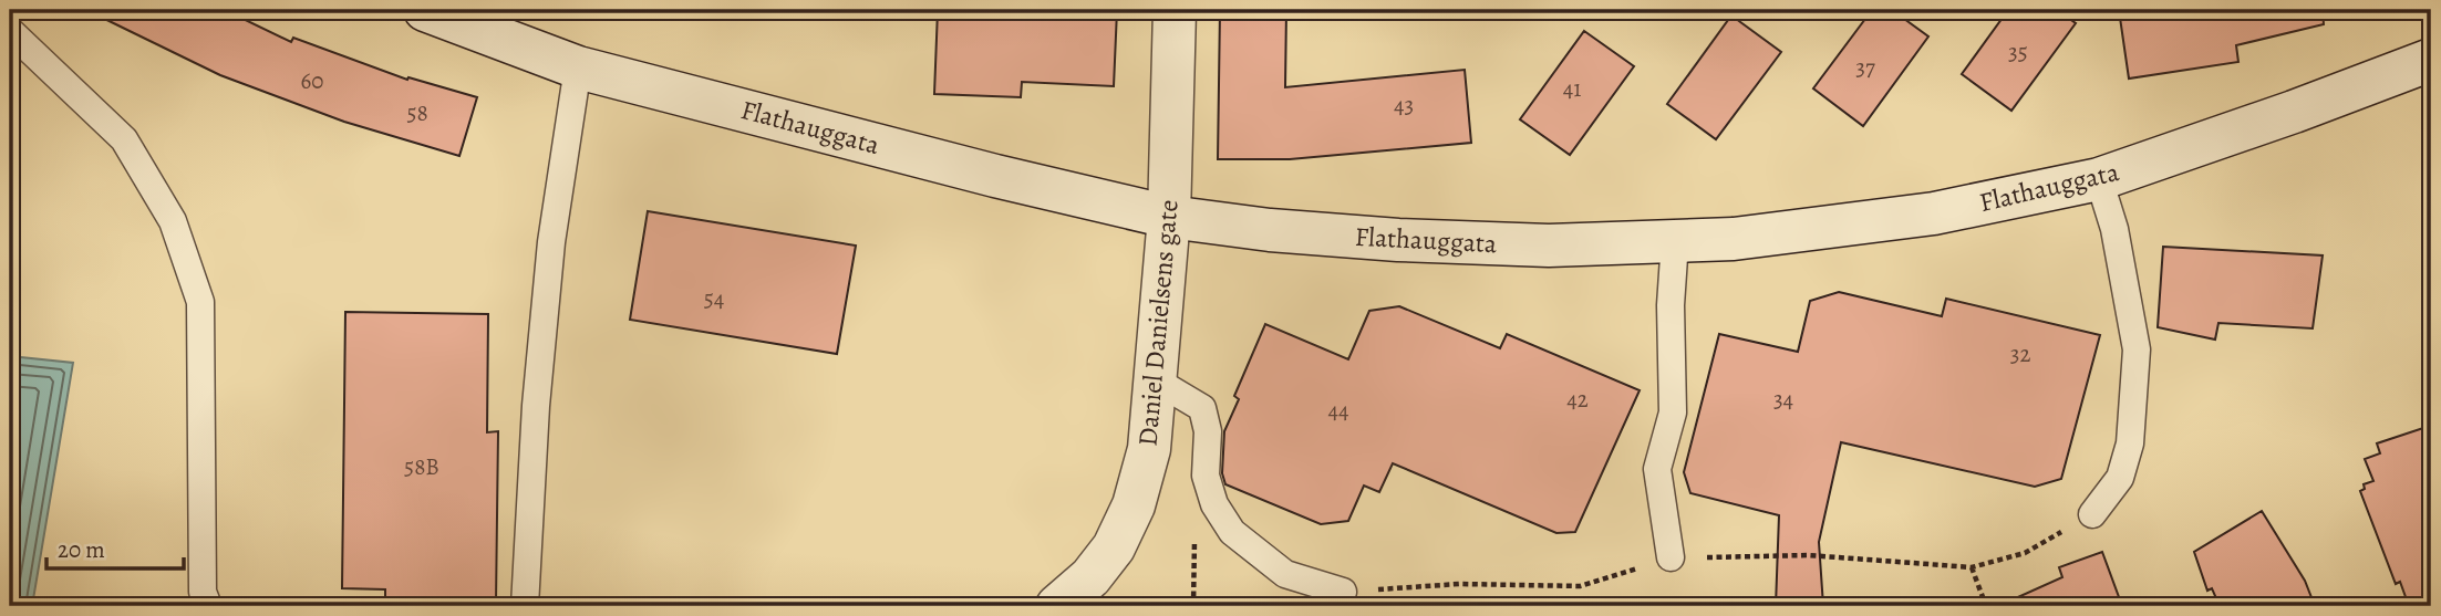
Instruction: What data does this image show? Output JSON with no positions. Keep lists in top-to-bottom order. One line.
{"streets":{"street":["Flathauggata","Daniel Danielsens gate"]},"crossings":[["Flathauggata","Daniel Danielsens gate"]],"house_numbers":["35","37","60","41","43","58","54","32","42","34","44","58B"],"scale_bar":"20 m"}
